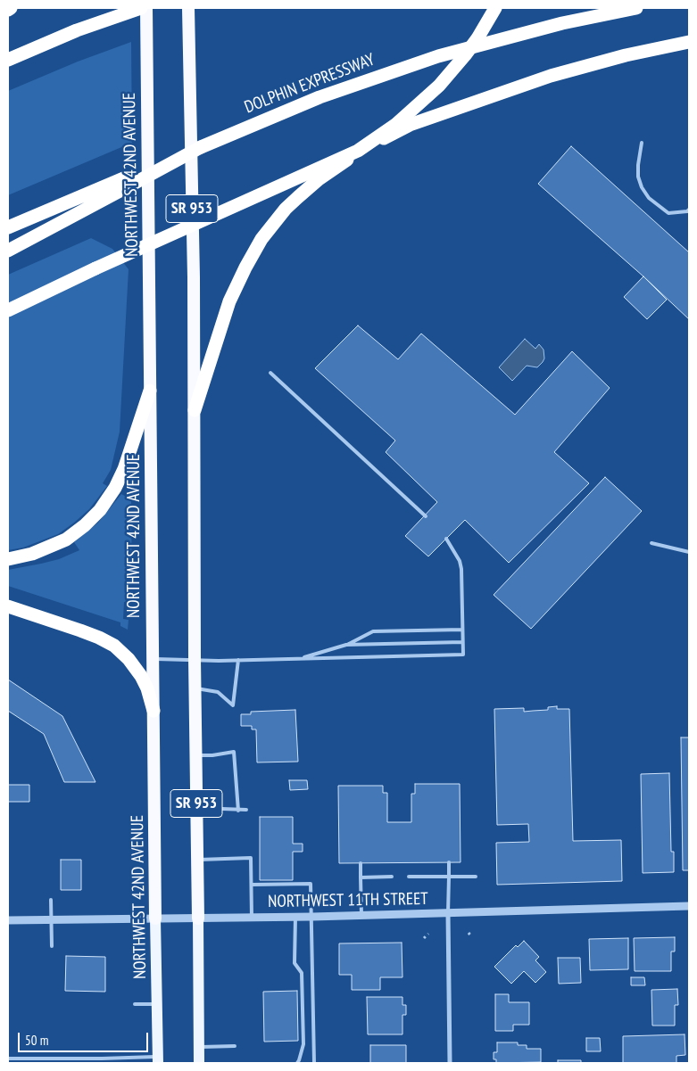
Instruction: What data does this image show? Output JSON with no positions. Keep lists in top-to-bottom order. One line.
{"streets":{"highway":["DOLPHIN EXPRESSWAY","NORTHWEST 42ND AVENUE","SR 953"],"street":["NORTHWEST 11TH STREET"]},"crossings":[["NORTHWEST 42ND AVENUE","NORTHWEST 11TH STREET"],["SR 953","NORTHWEST 11TH STREET"]],"scale_bar":"50 m"}
